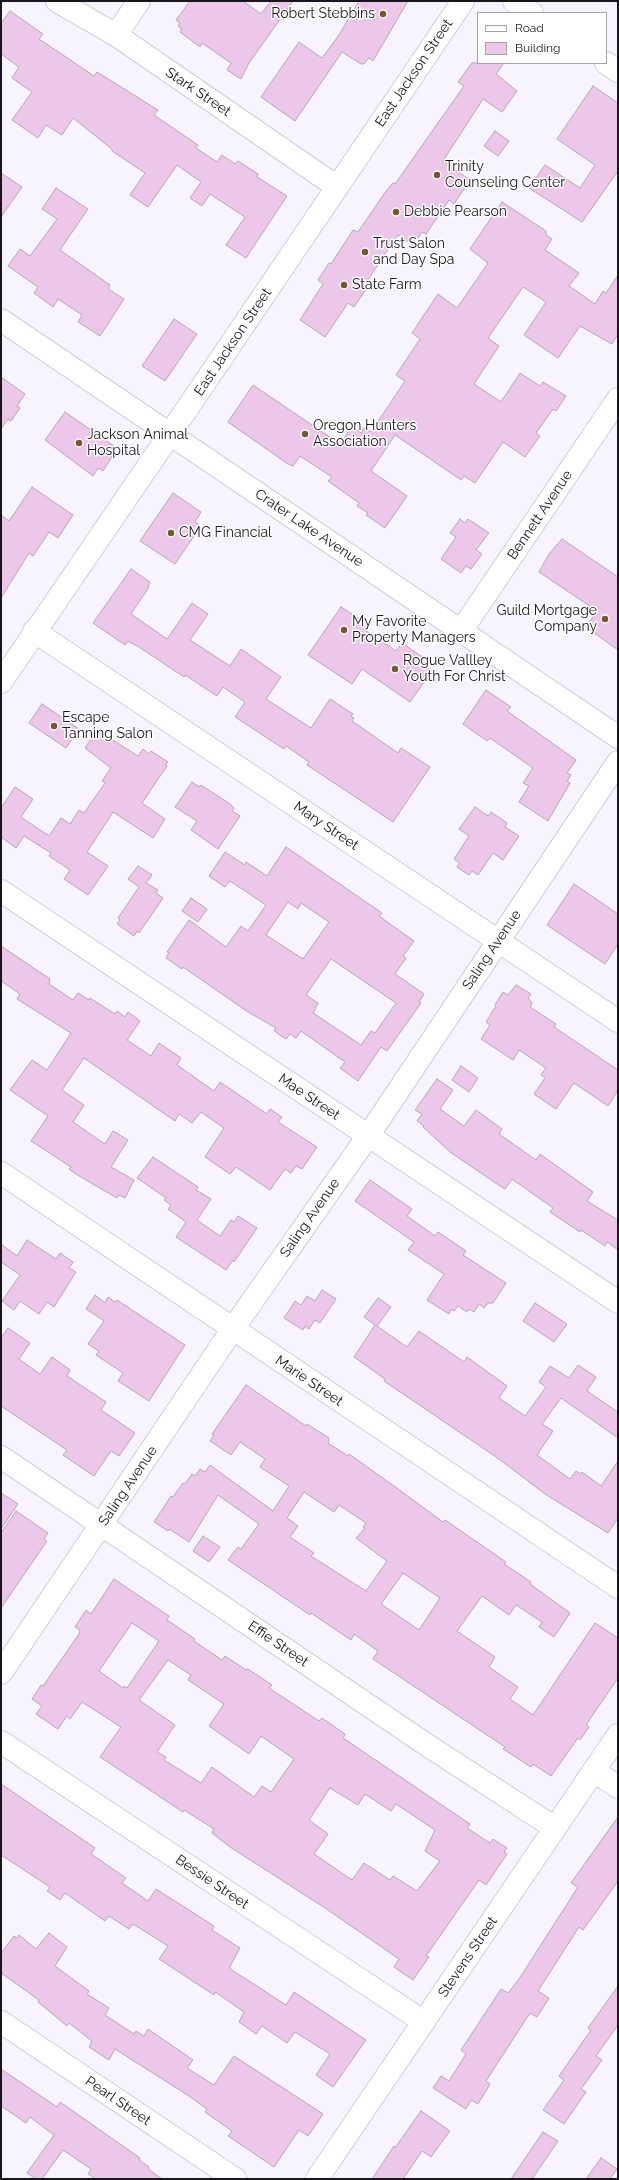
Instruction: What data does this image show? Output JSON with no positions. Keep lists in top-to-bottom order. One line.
{"streets":{"street":["East Jackson Street","Stark Street","Bennett Avenue","Crater Lake Avenue","Mary Street","Saling Avenue","Mae Street","Marie Street","Effie Street","Bessie Street","Stevens Street","Pearl Street"]},"crossings":[["East Jackson Street","Stark Street"],["East Jackson Street","Crater Lake Avenue"],["East Jackson Street","Mary Street"],["Bennett Avenue","Crater Lake Avenue"],["Mary Street","Saling Avenue"],["Saling Avenue","Mae Street"],["Saling Avenue","Marie Street"],["Saling Avenue","Effie Street"],["Effie Street","Stevens Street"],["Bessie Street","Stevens Street"]],"places":["Robert Stebbins","Trinity Counseling Center","Debbie Pearson","Trust Salon and Day Spa","State Farm","Oregon Hunters Association","Jackson Animal Hospital","CMG Financial","Guild Mortgage Company","My Favorite Property Managers","Rogue Vallley Youth For Christ","Escape Tanning Salon"],"legend":["Road","Building"]}
